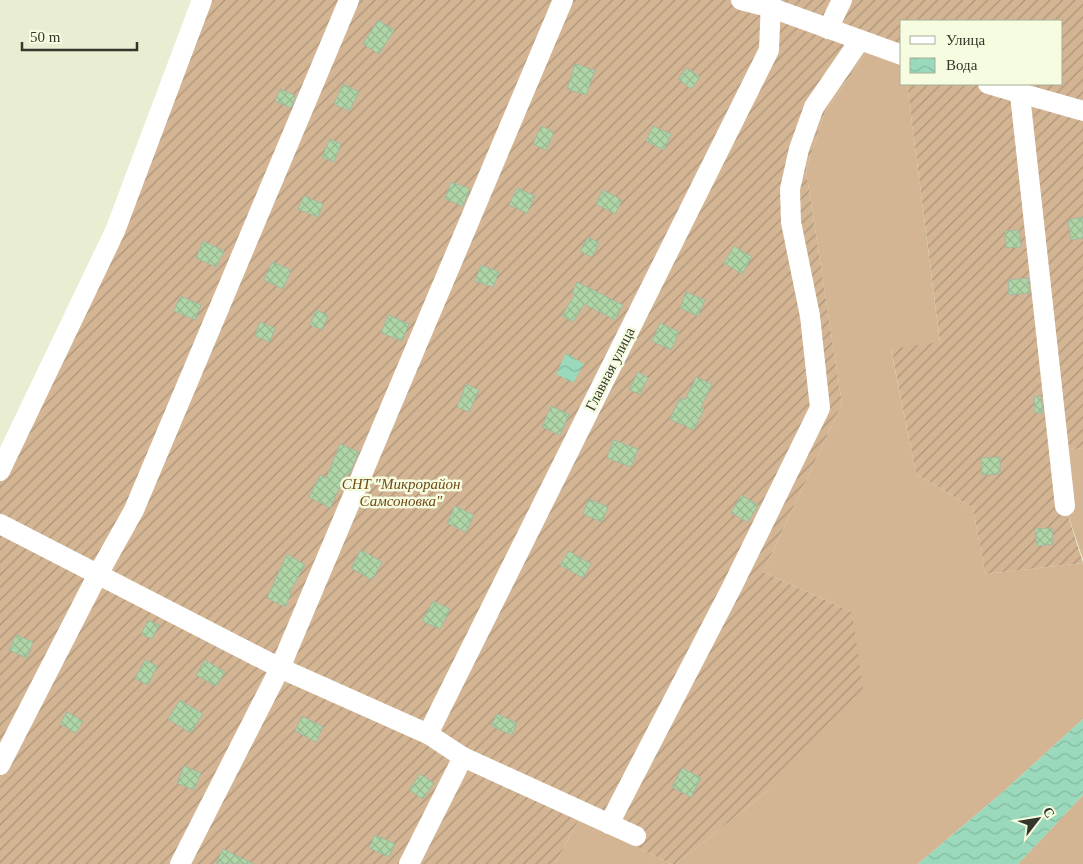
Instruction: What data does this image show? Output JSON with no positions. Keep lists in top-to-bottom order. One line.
{"streets":{"street":["Главная улица"]},"parks":["СНТ \"Микрорайон Самсоновка\""],"legend":["Улица","Вода"],"scale_bar":"50 m","north":"top right"}
